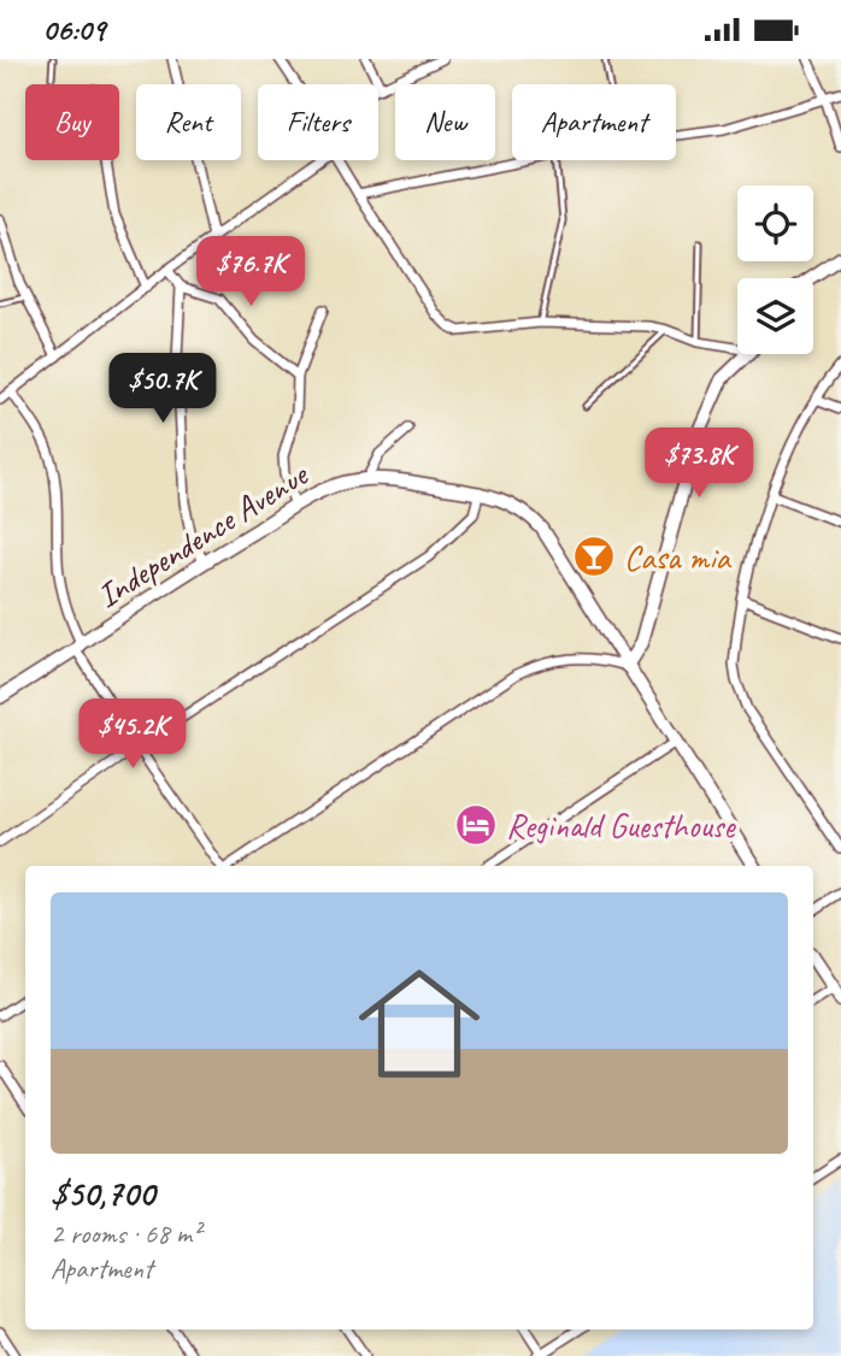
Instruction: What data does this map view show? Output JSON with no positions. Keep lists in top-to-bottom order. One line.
{"streets":{"street":["Independence Avenue"]},"places":{"bar":["Casa mia"],"hotel":["Reginald Guesthouse"]},"page":{"status":"06:09","chip":["Buy","Rent","Filters","New","Apartment"],"price":["$76.7K","$50.7K","$73.8K","$45.2K"],"list":[{"name":"$50,700","note":"2 rooms · 68 m² · Apartment"}]}}
